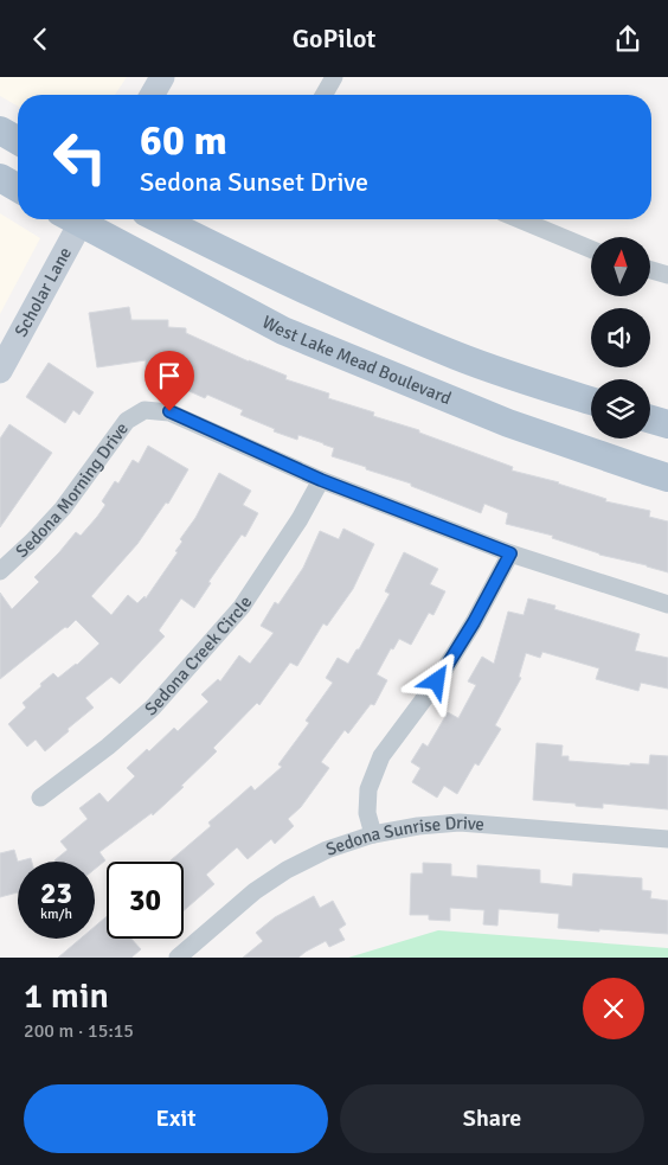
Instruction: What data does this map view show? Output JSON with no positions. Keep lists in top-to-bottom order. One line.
{"streets":{"main road":["West Lake Mead Boulevard"],"street":["Scholar Lane","Sedona Morning Drive","Sedona Creek Circle","Sedona Sunrise Drive"]},"crossings":[["Sedona Morning Drive","Sedona Creek Circle"]],"north":"top","page":{"header":"GoPilot","turn":["60 m","Sedona Sunset Drive"],"speed":"23 km/h","limit":"30","heading":["1 min","200 m · 15:15"],"buttons":["Exit","Share"]}}
